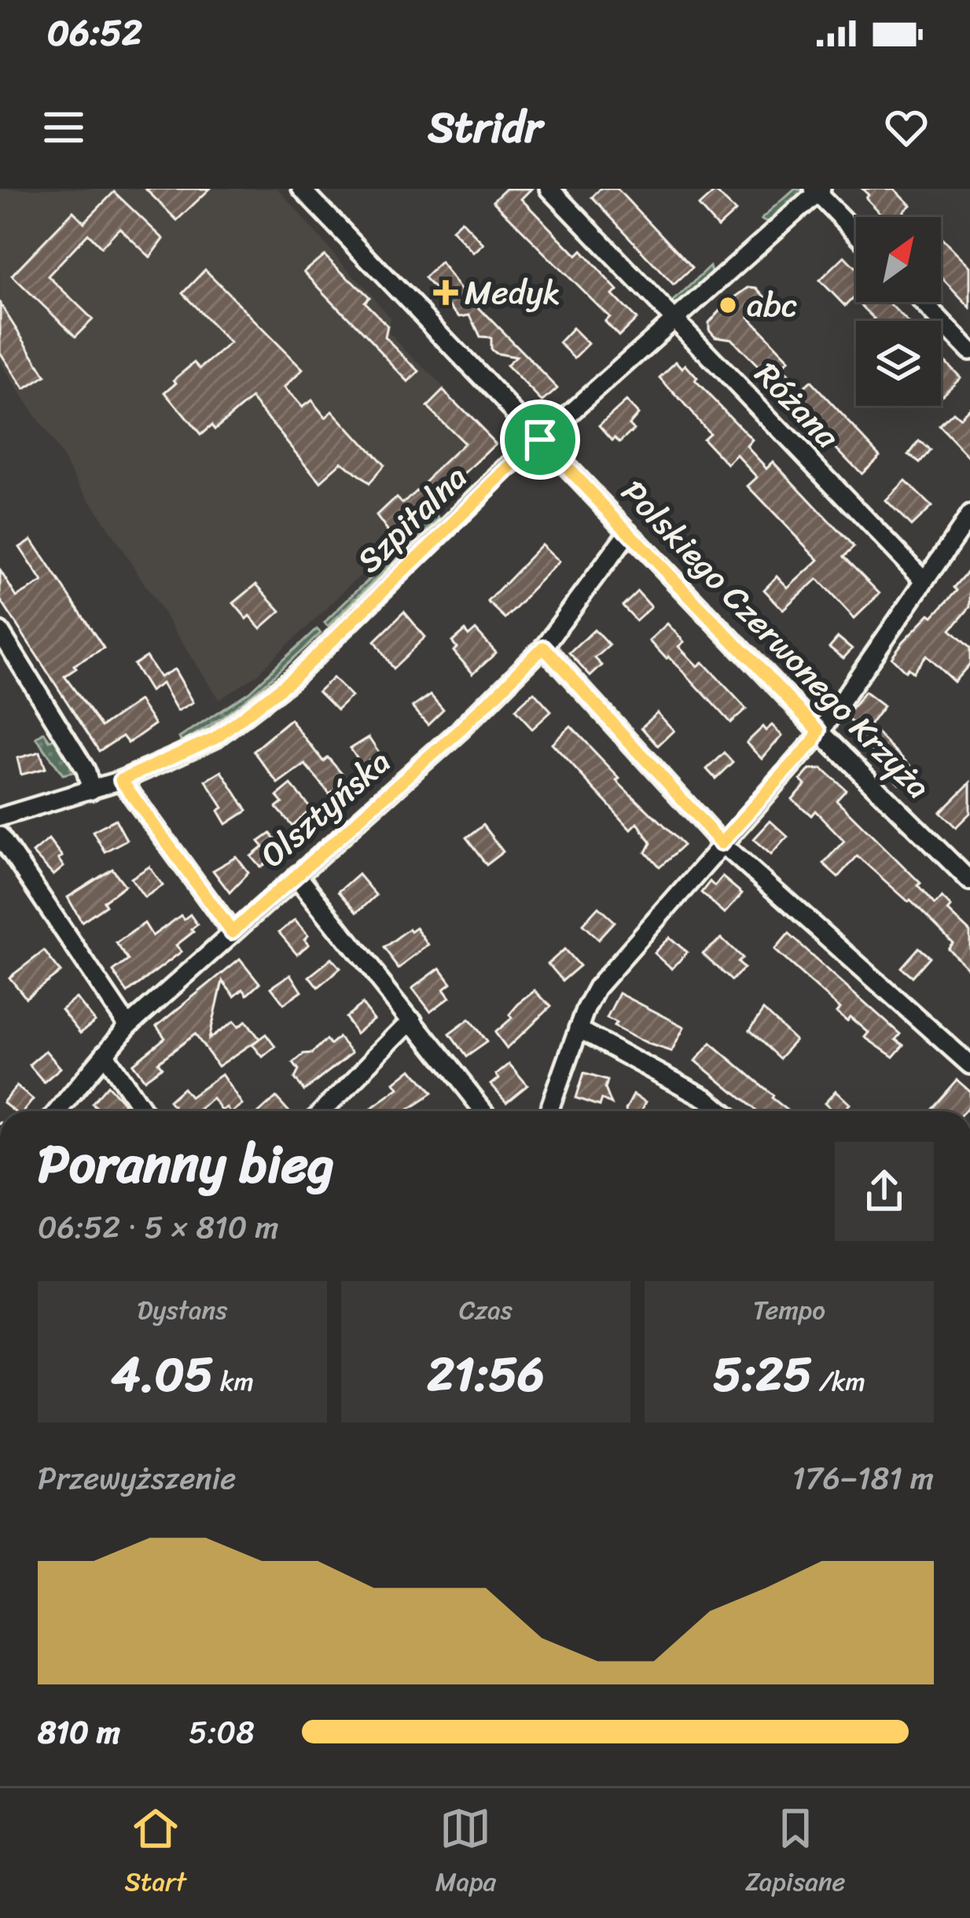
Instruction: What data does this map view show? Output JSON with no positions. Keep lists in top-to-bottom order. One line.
{"streets":{"street":["Różana","Szpitalna","Polskiego Czerwonego Krzyża","Olsztyńska"]},"crossings":[["Różana","Szpitalna"],["Szpitalna","Polskiego Czerwonego Krzyża"],["Polskiego Czerwonego Krzyża","Olsztyńska"]],"places":{"health":["Medyk"],"other":["abc"]},"north":"top right","page":{"status":"06:52","header":"Stridr","heading":["Poranny bieg","06:52 · 5 × 810 m"],"stats":[["Dystans","4.05 km"],["Czas","21:56"],["Tempo","5:25 /km"]],"chart":["Przewyższenie","176–181 m"],"list":[{"name":"810 m","note":"5:08"}],"tabs":["Start","Mapa","Zapisane"]}}
